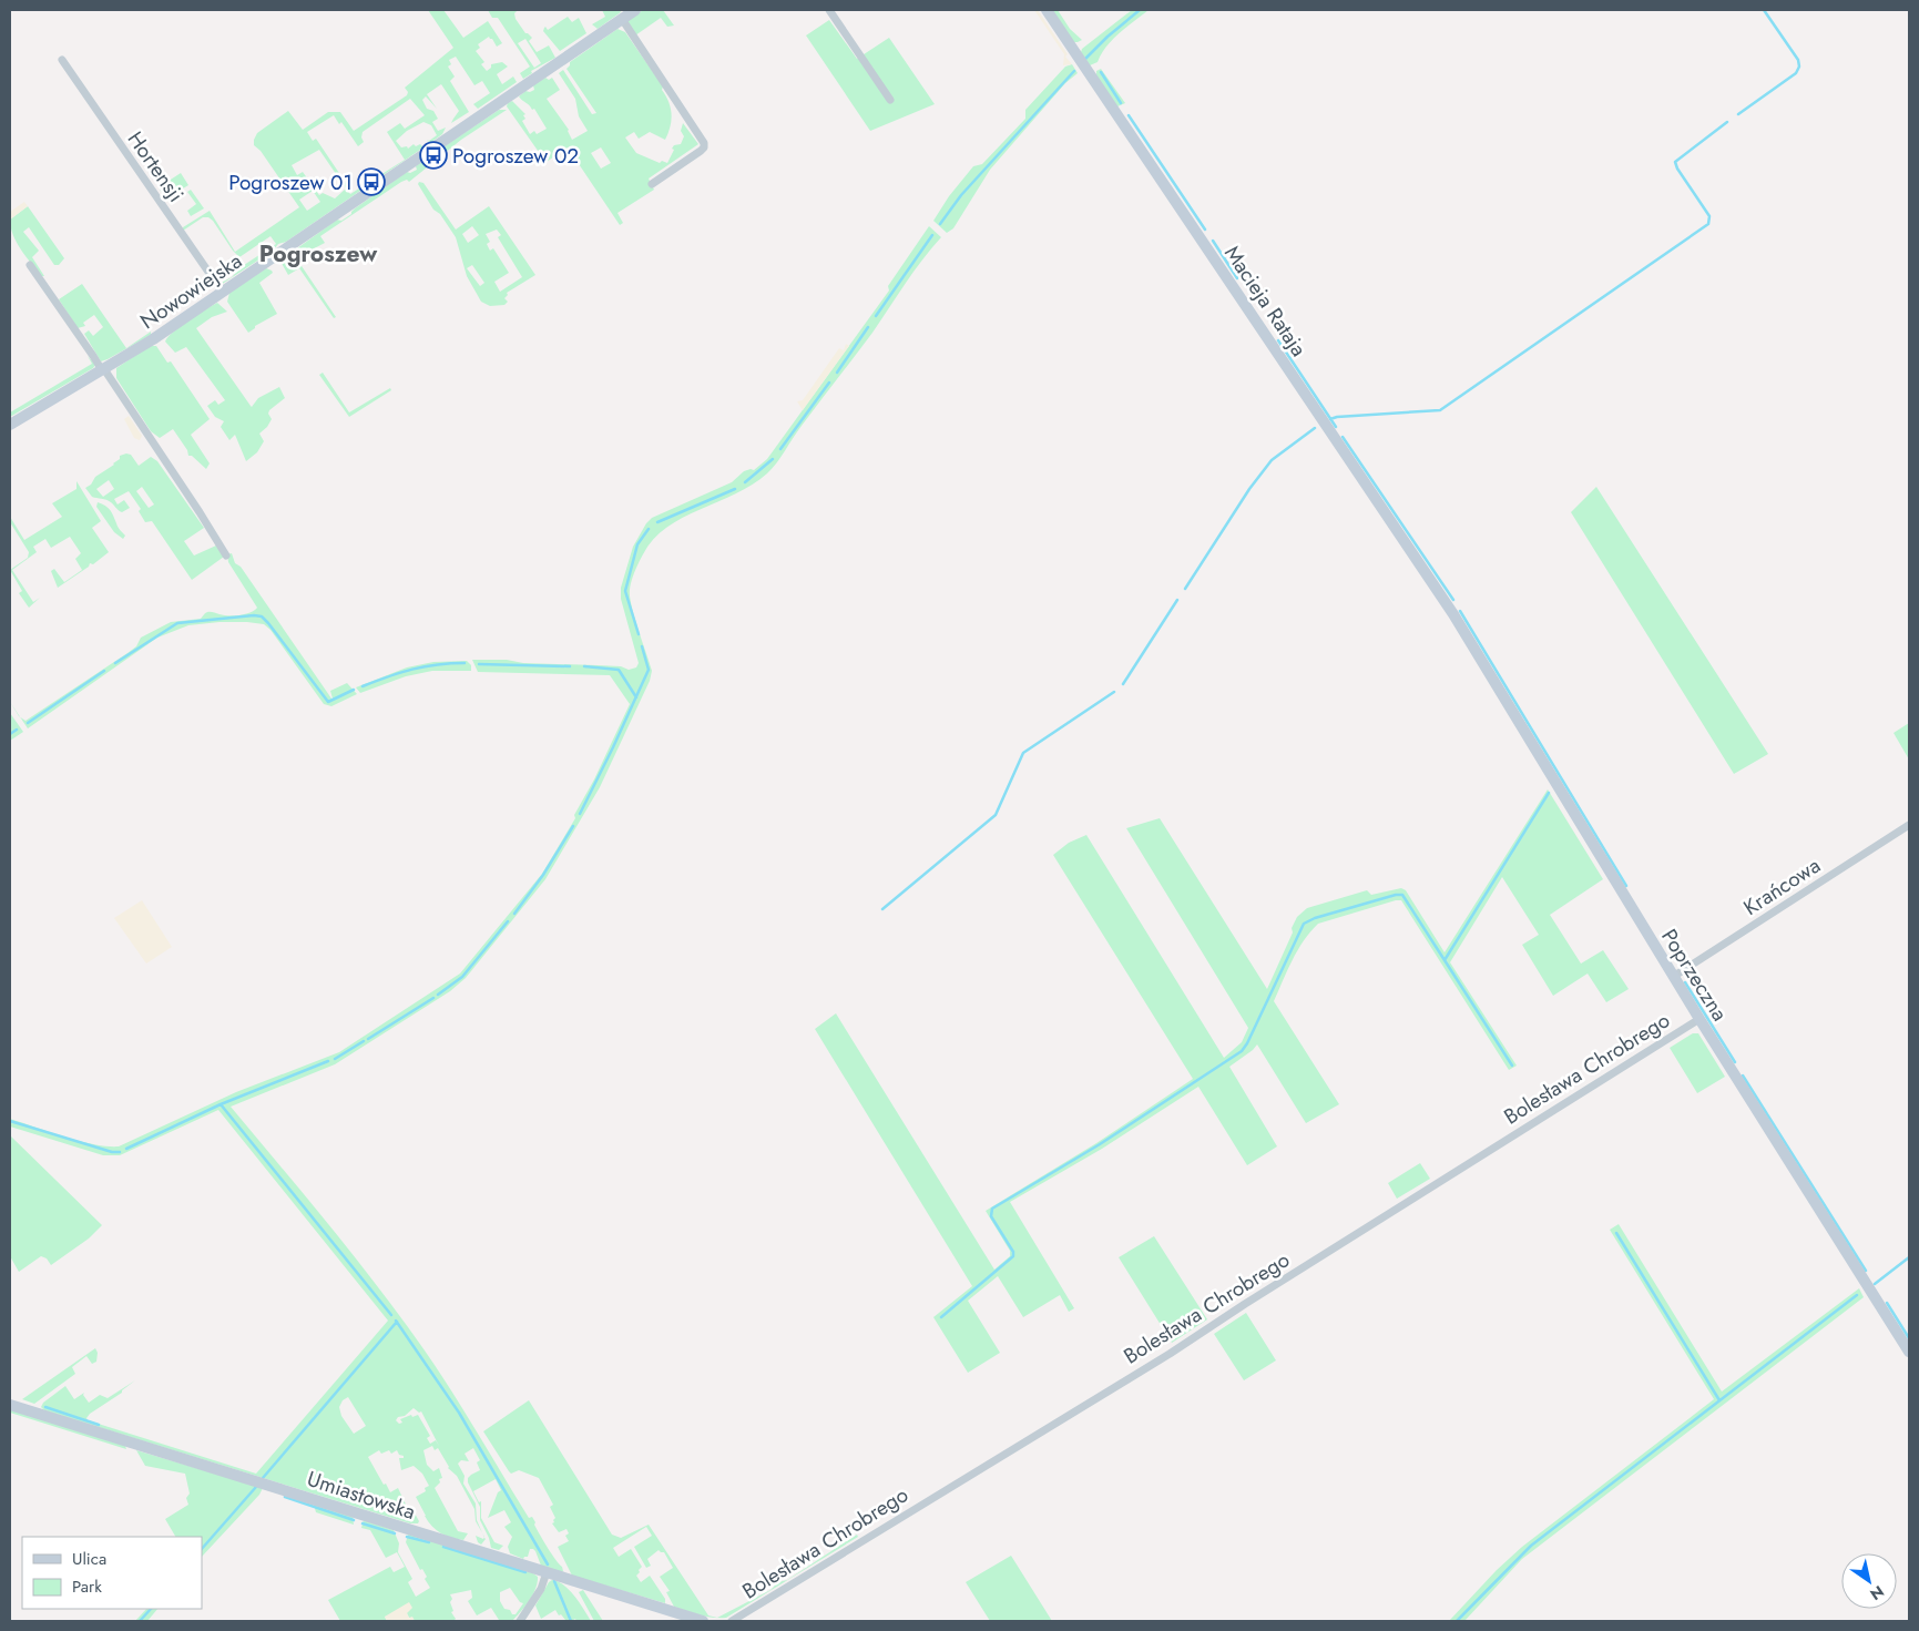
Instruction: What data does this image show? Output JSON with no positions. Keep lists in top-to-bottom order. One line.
{"streets":{"street":["Hortensji","Nowowiejska","Macieja Rataja","Krańcowa","Poprzeczna","Bolesława Chrobrego","Umiastowska"]},"crossings":[["Hortensji","Nowowiejska"],["Macieja Rataja","Poprzeczna"],["Krańcowa","Poprzeczna"],["Poprzeczna","Bolesława Chrobrego"]],"districts":["Pogroszew"],"places":{"bus stop":["Pogroszew 02","Pogroszew 01"]},"legend":["Ulica","Park"],"north":"bottom right"}
